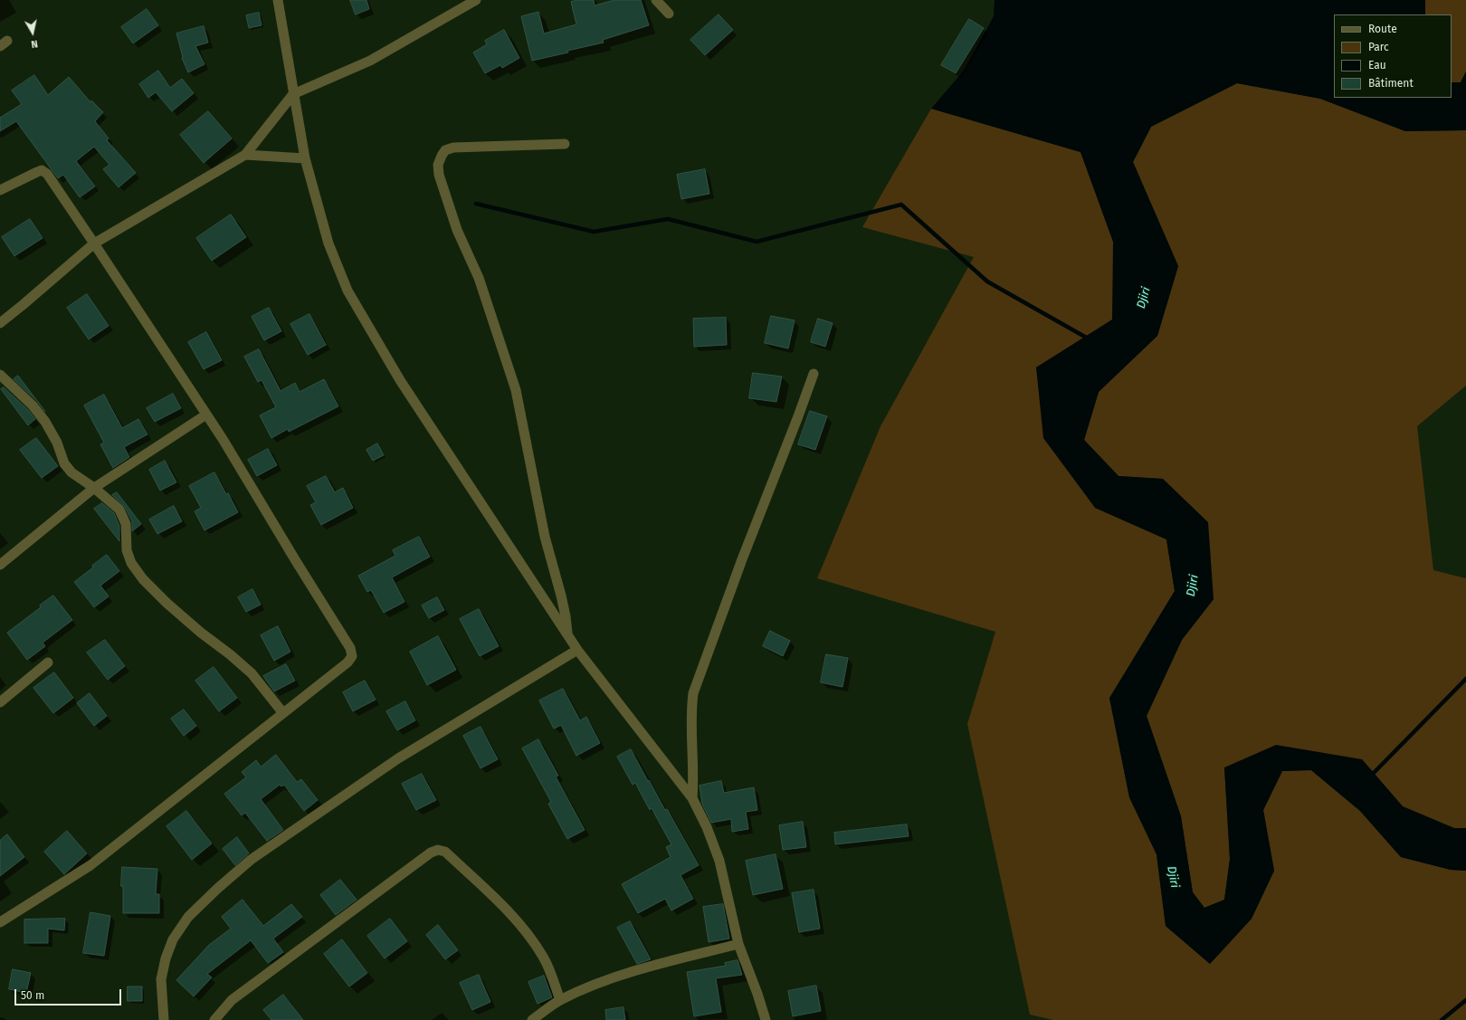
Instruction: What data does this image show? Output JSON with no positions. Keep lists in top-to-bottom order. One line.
{"water":["Djiri"],"legend":["Route","Parc","Eau","Bâtiment"],"scale_bar":"50 m","north":"bottom"}
